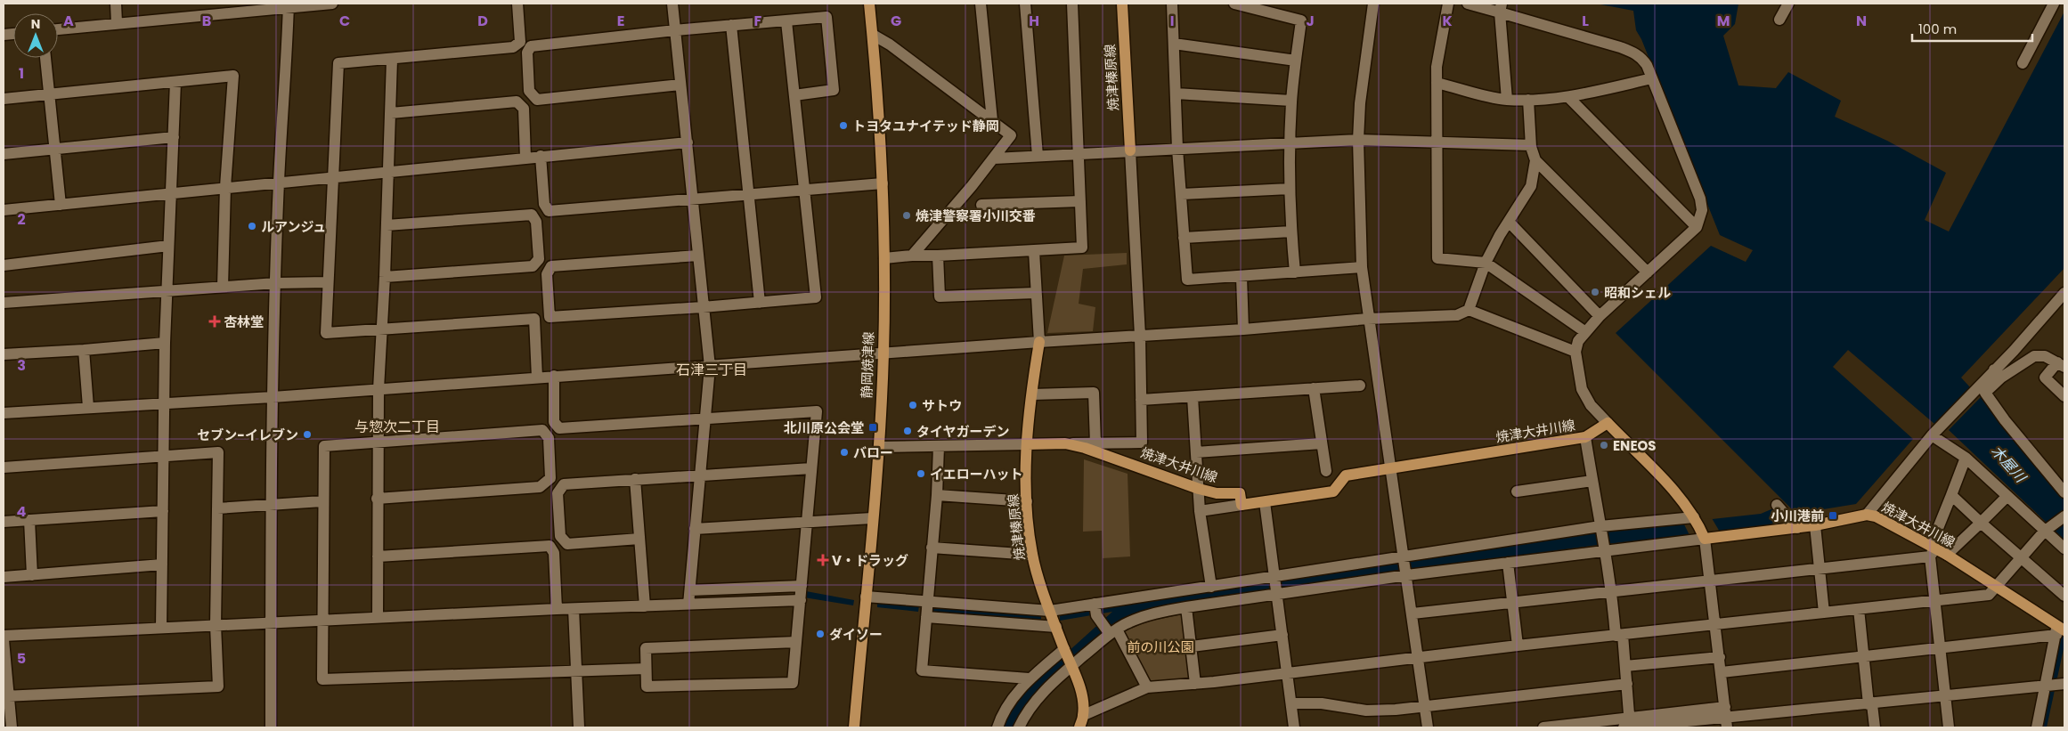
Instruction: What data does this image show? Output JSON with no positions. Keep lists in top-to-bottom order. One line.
{"streets":{"main road":["焼津榛原線","静岡焼津線","焼津大井川線"]},"crossings":[["焼津榛原線","焼津大井川線"]],"districts":["石津三丁目","与惣次二丁目"],"water":["木屋川"],"parks":["前の川公園"],"places":{"other":["トヨタユナイテッド静岡","焼津警察署小川交番","ルアンジュ","昭和シェル","サトウ","タイヤガーデン","セブン-イレブン","ENEOS","バロー","イエローハット","ダイソー"],"health":["杏林堂","V・ドラッグ"],"transit":["北川原公会堂","小川港前"]},"scale_bar":"100 m","north":"top","grid":{"columns":["A","B","C","D","E","F","G","H","I","J","K","L","M","N"],"rows":["1","2","3","4","5"]}}
